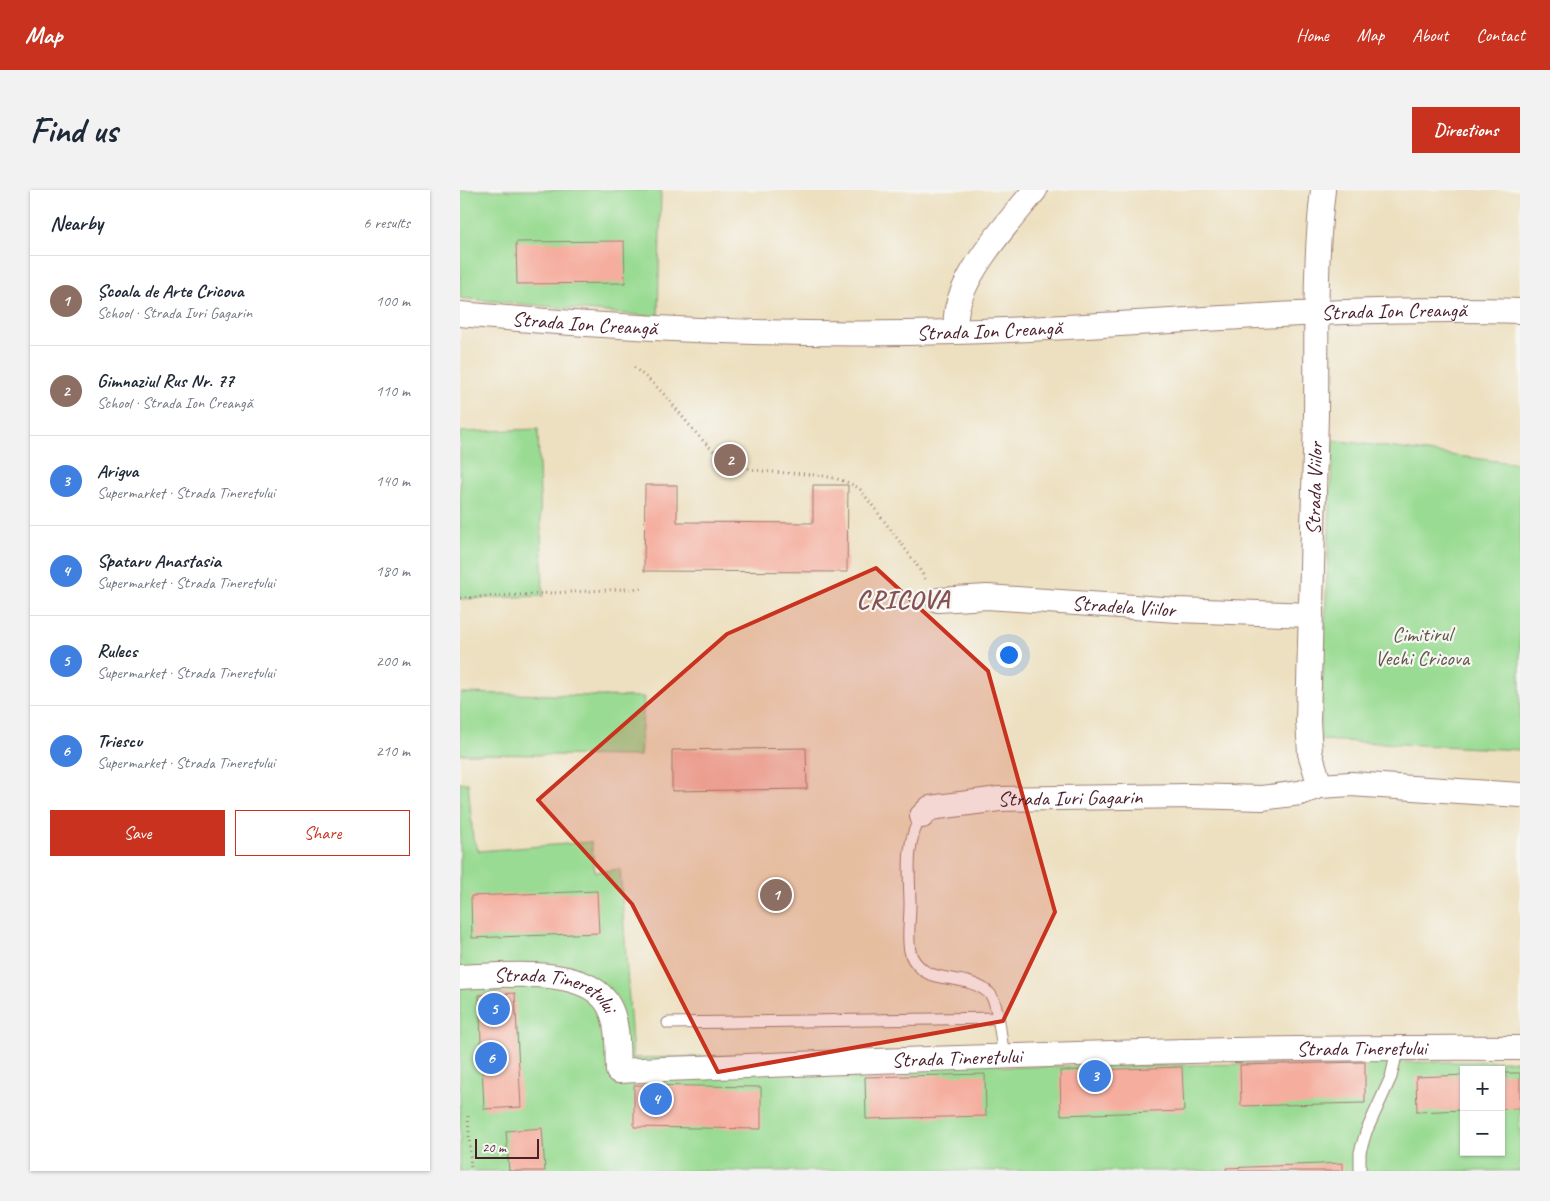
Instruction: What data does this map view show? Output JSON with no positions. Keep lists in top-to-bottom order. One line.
{"streets":{"street":["Strada Ion Creangă","Strada Viilor","Stradela Viilor","Strada Iuri Gagarin","Strada Tineretului"]},"crossings":[["Strada Ion Creangă","Strada Viilor"],["Strada Viilor","Stradela Viilor"],["Strada Viilor","Strada Iuri Gagarin"],["Strada Iuri Gagarin","Strada Tineretului"]],"districts":["CRICOVA"],"parks":["Cimitirul Vechi Cricova"],"scale_bar":"20 m","page":{"header":"Map","nav":["Home","Map","About","Contact"],"buttons":["Directions",["Save","Share"]],"title":"Find us","heading":["Nearby","6 results"],"list":[{"mark":"1","name":"Școala de Arte Cricova","note":"School · Strada Iuri Gagarin","value":"100 m"},{"mark":"2","name":"Gimnaziul Rus Nr. 77","note":"School · Strada Ion Creangă","value":"110 m"},{"mark":"3","name":"Arigva","note":"Supermarket · Strada Tineretului","value":"140 m"},{"mark":"4","name":"Spataru Anastasia","note":"Supermarket · Strada Tineretului","value":"180 m"},{"mark":"5","name":"Rulecs","note":"Supermarket · Strada Tineretului","value":"200 m"},{"mark":"6","name":"Triescu","note":"Supermarket · Strada Tineretului","value":"210 m"}],"pins":["2","1","5","6","3","4"],"map_buttons":["+","−"],"scale":"20 m"}}
